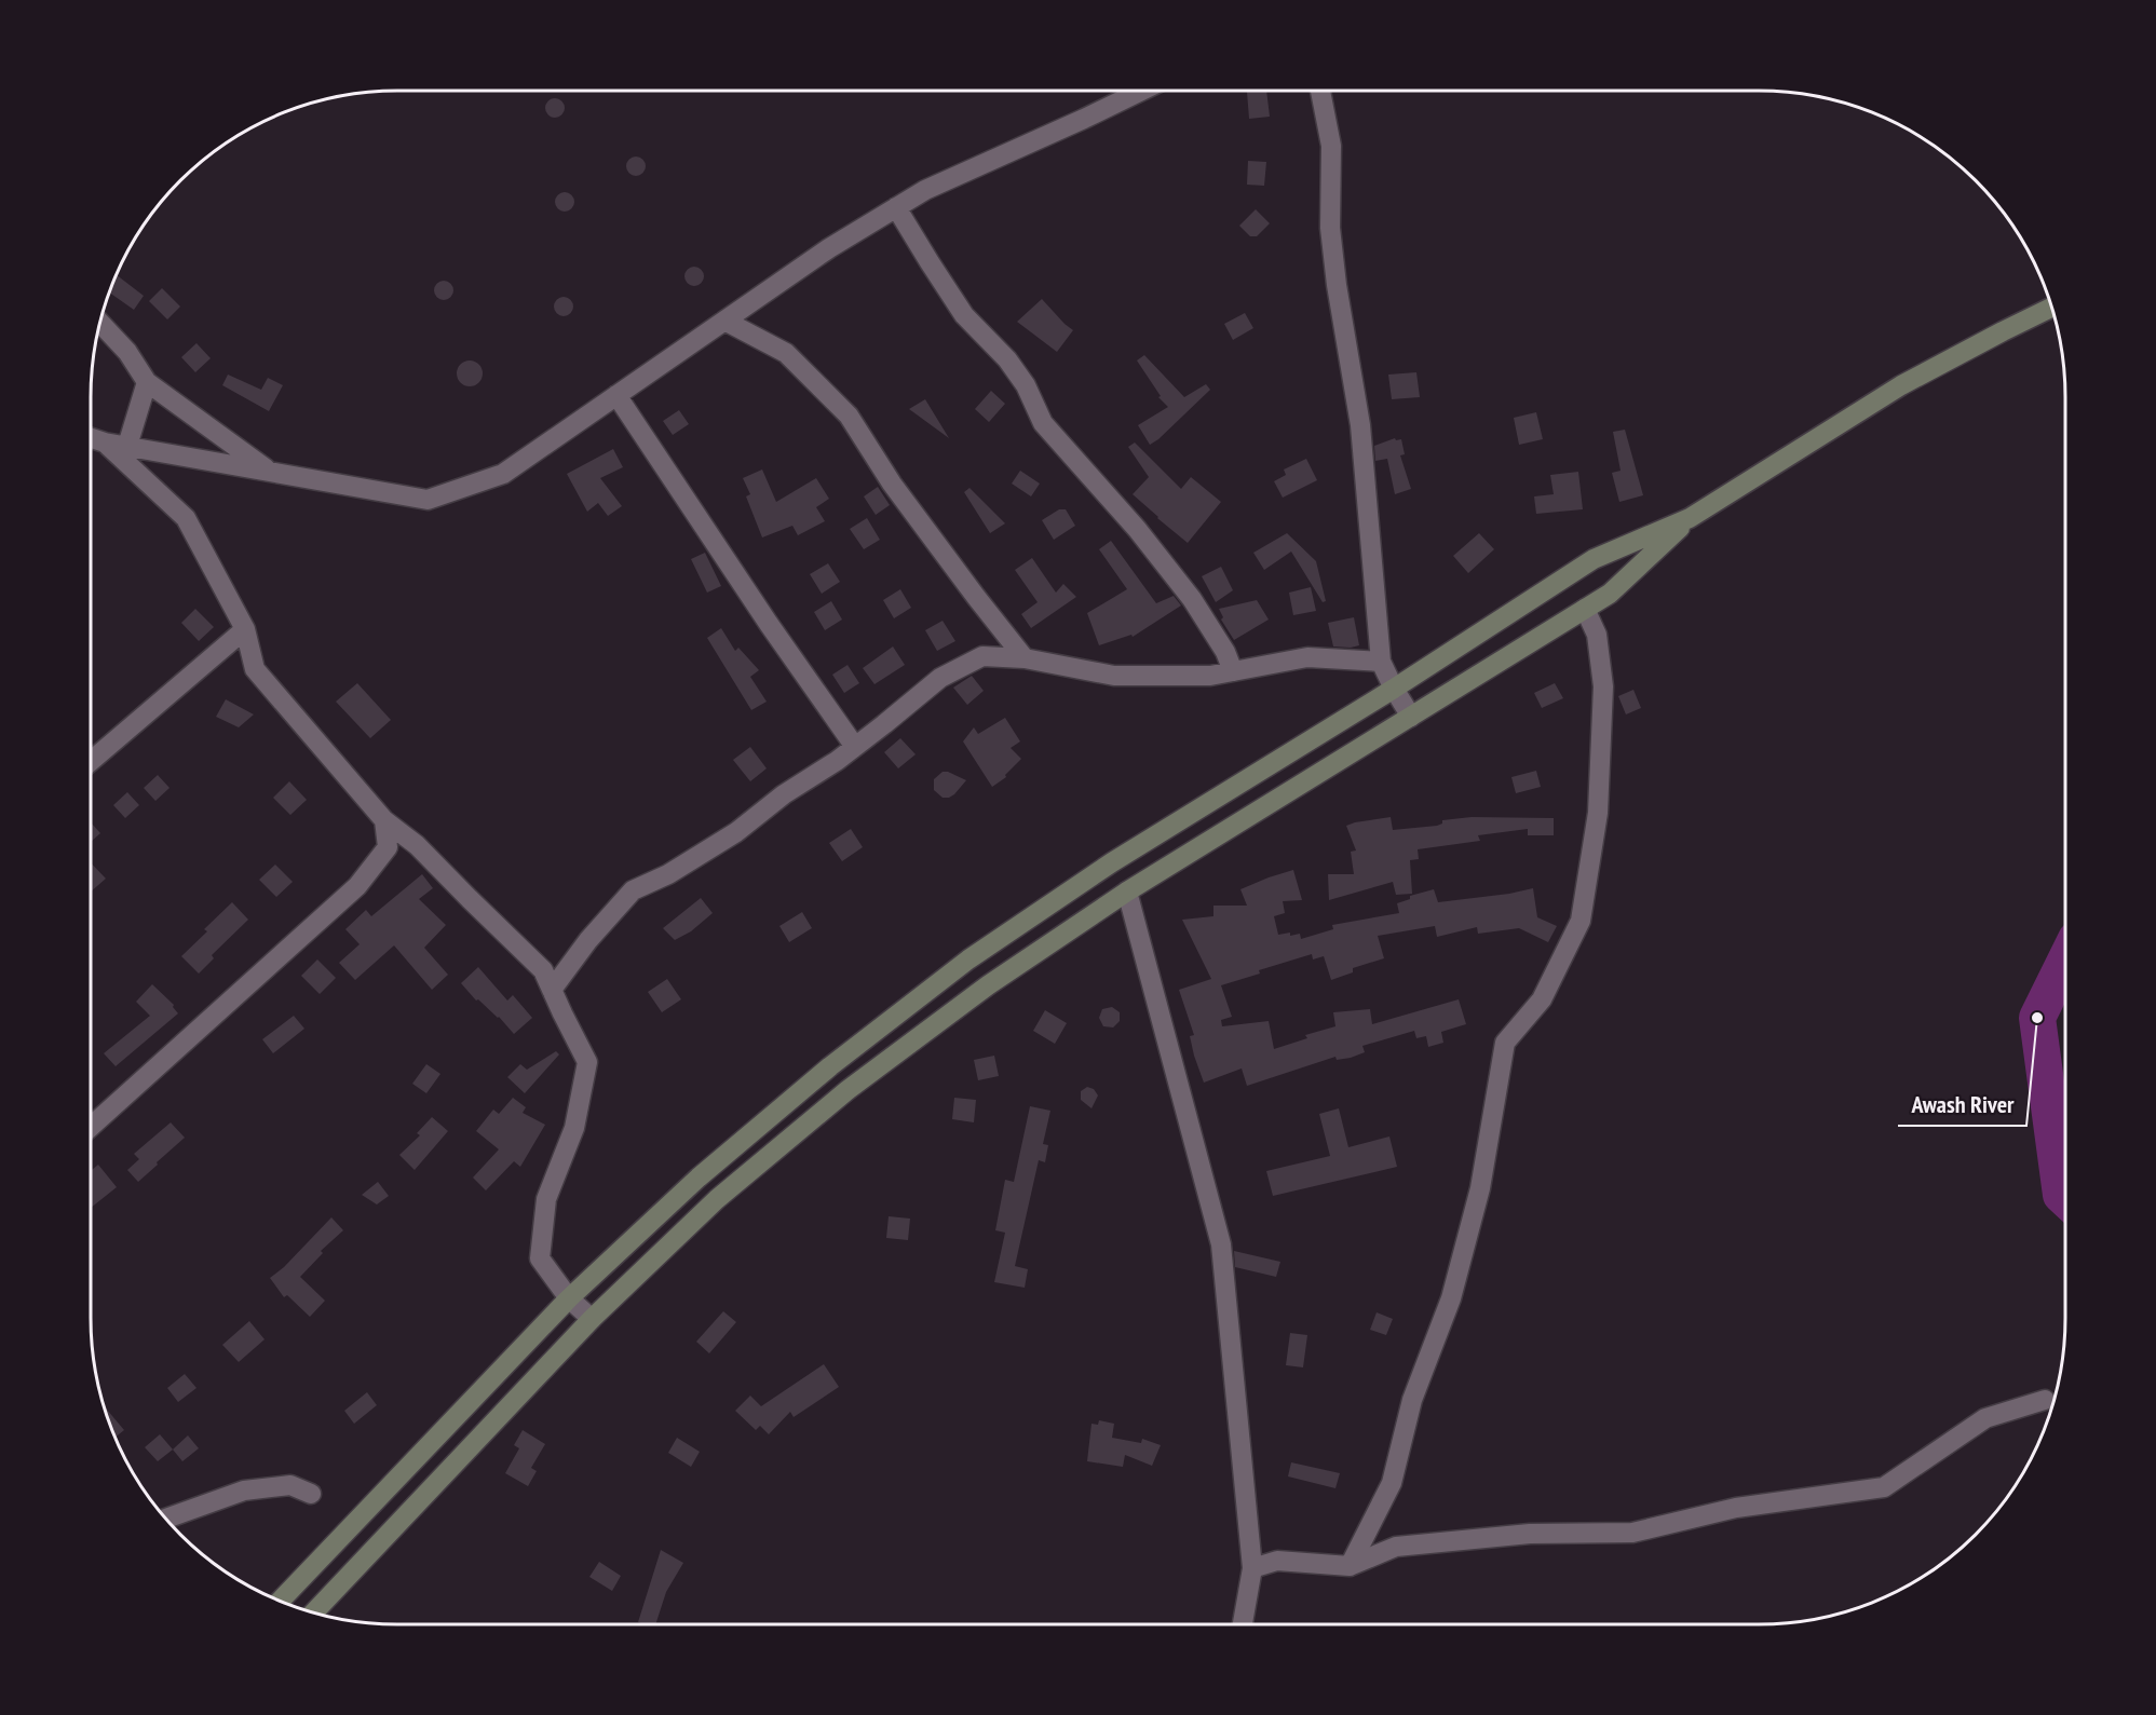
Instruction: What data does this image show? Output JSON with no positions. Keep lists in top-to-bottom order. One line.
{"places":["Awash River"]}
